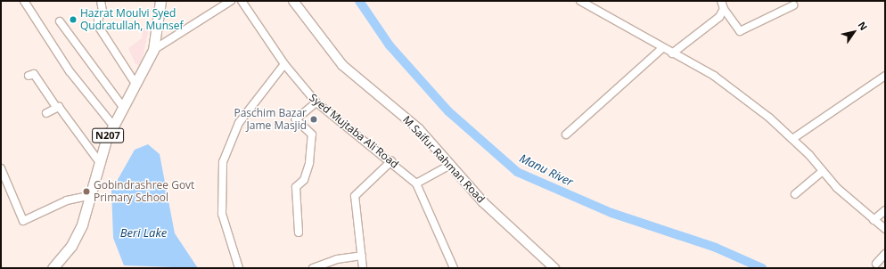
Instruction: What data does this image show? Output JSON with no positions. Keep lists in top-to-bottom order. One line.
{"streets":{"highway":["N207"],"main road":["M Saifur Rahman Road"],"street":["Syed Mujtaba Ali Road"]},"water":["Manu River","Beri Lake"],"places":["Hazrat Moulvi Syed Qudratullah, Munsef","Paschim Bazar Jame Masjid","Gobindrashree Govt Primary School"],"north":"top right"}
